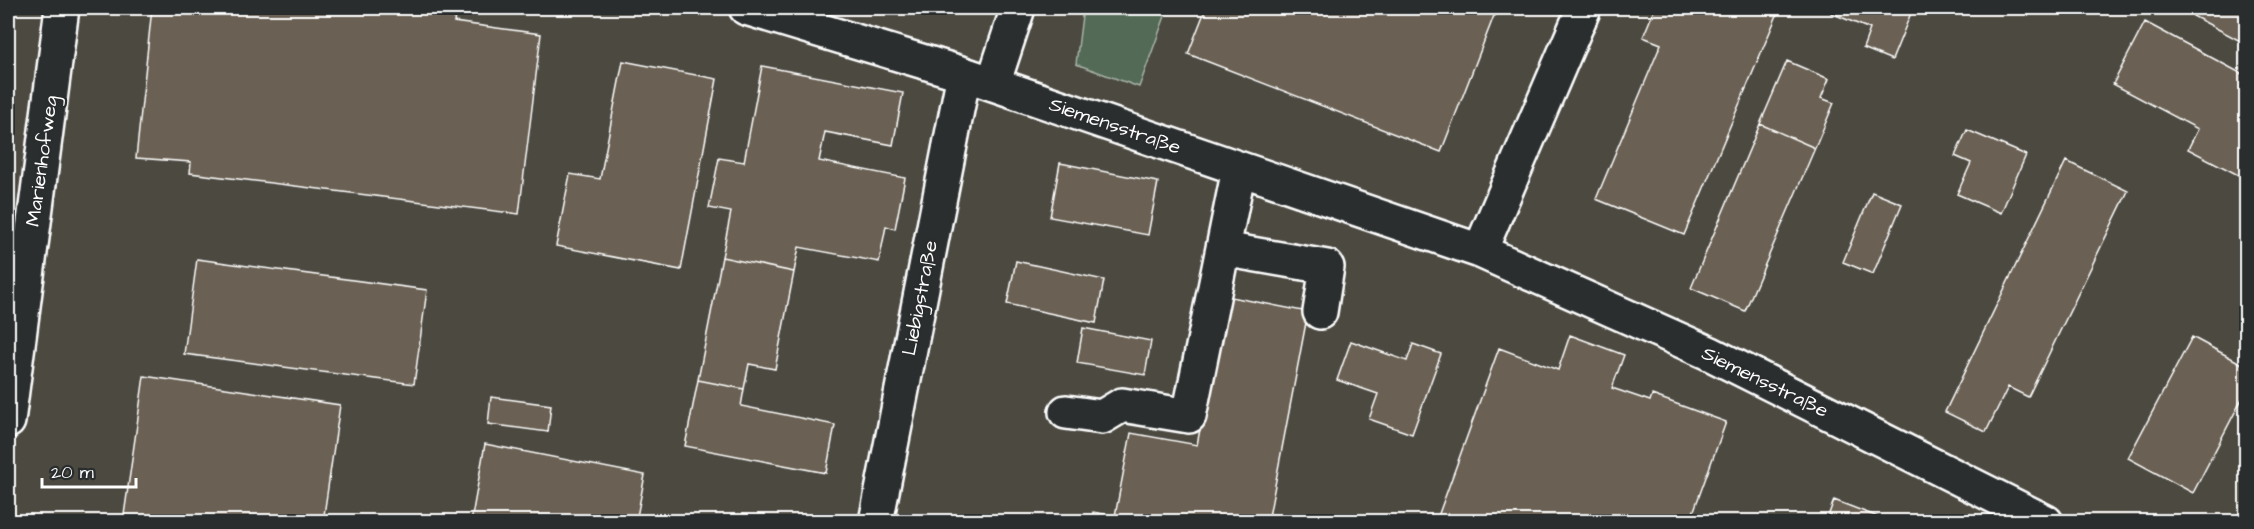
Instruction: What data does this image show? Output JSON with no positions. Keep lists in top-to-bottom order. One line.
{"streets":{"street":["Siemensstraße","Marienhofweg","Liebigstraße"]},"crossings":[["Siemensstraße","Liebigstraße"]],"scale_bar":"20 m"}
